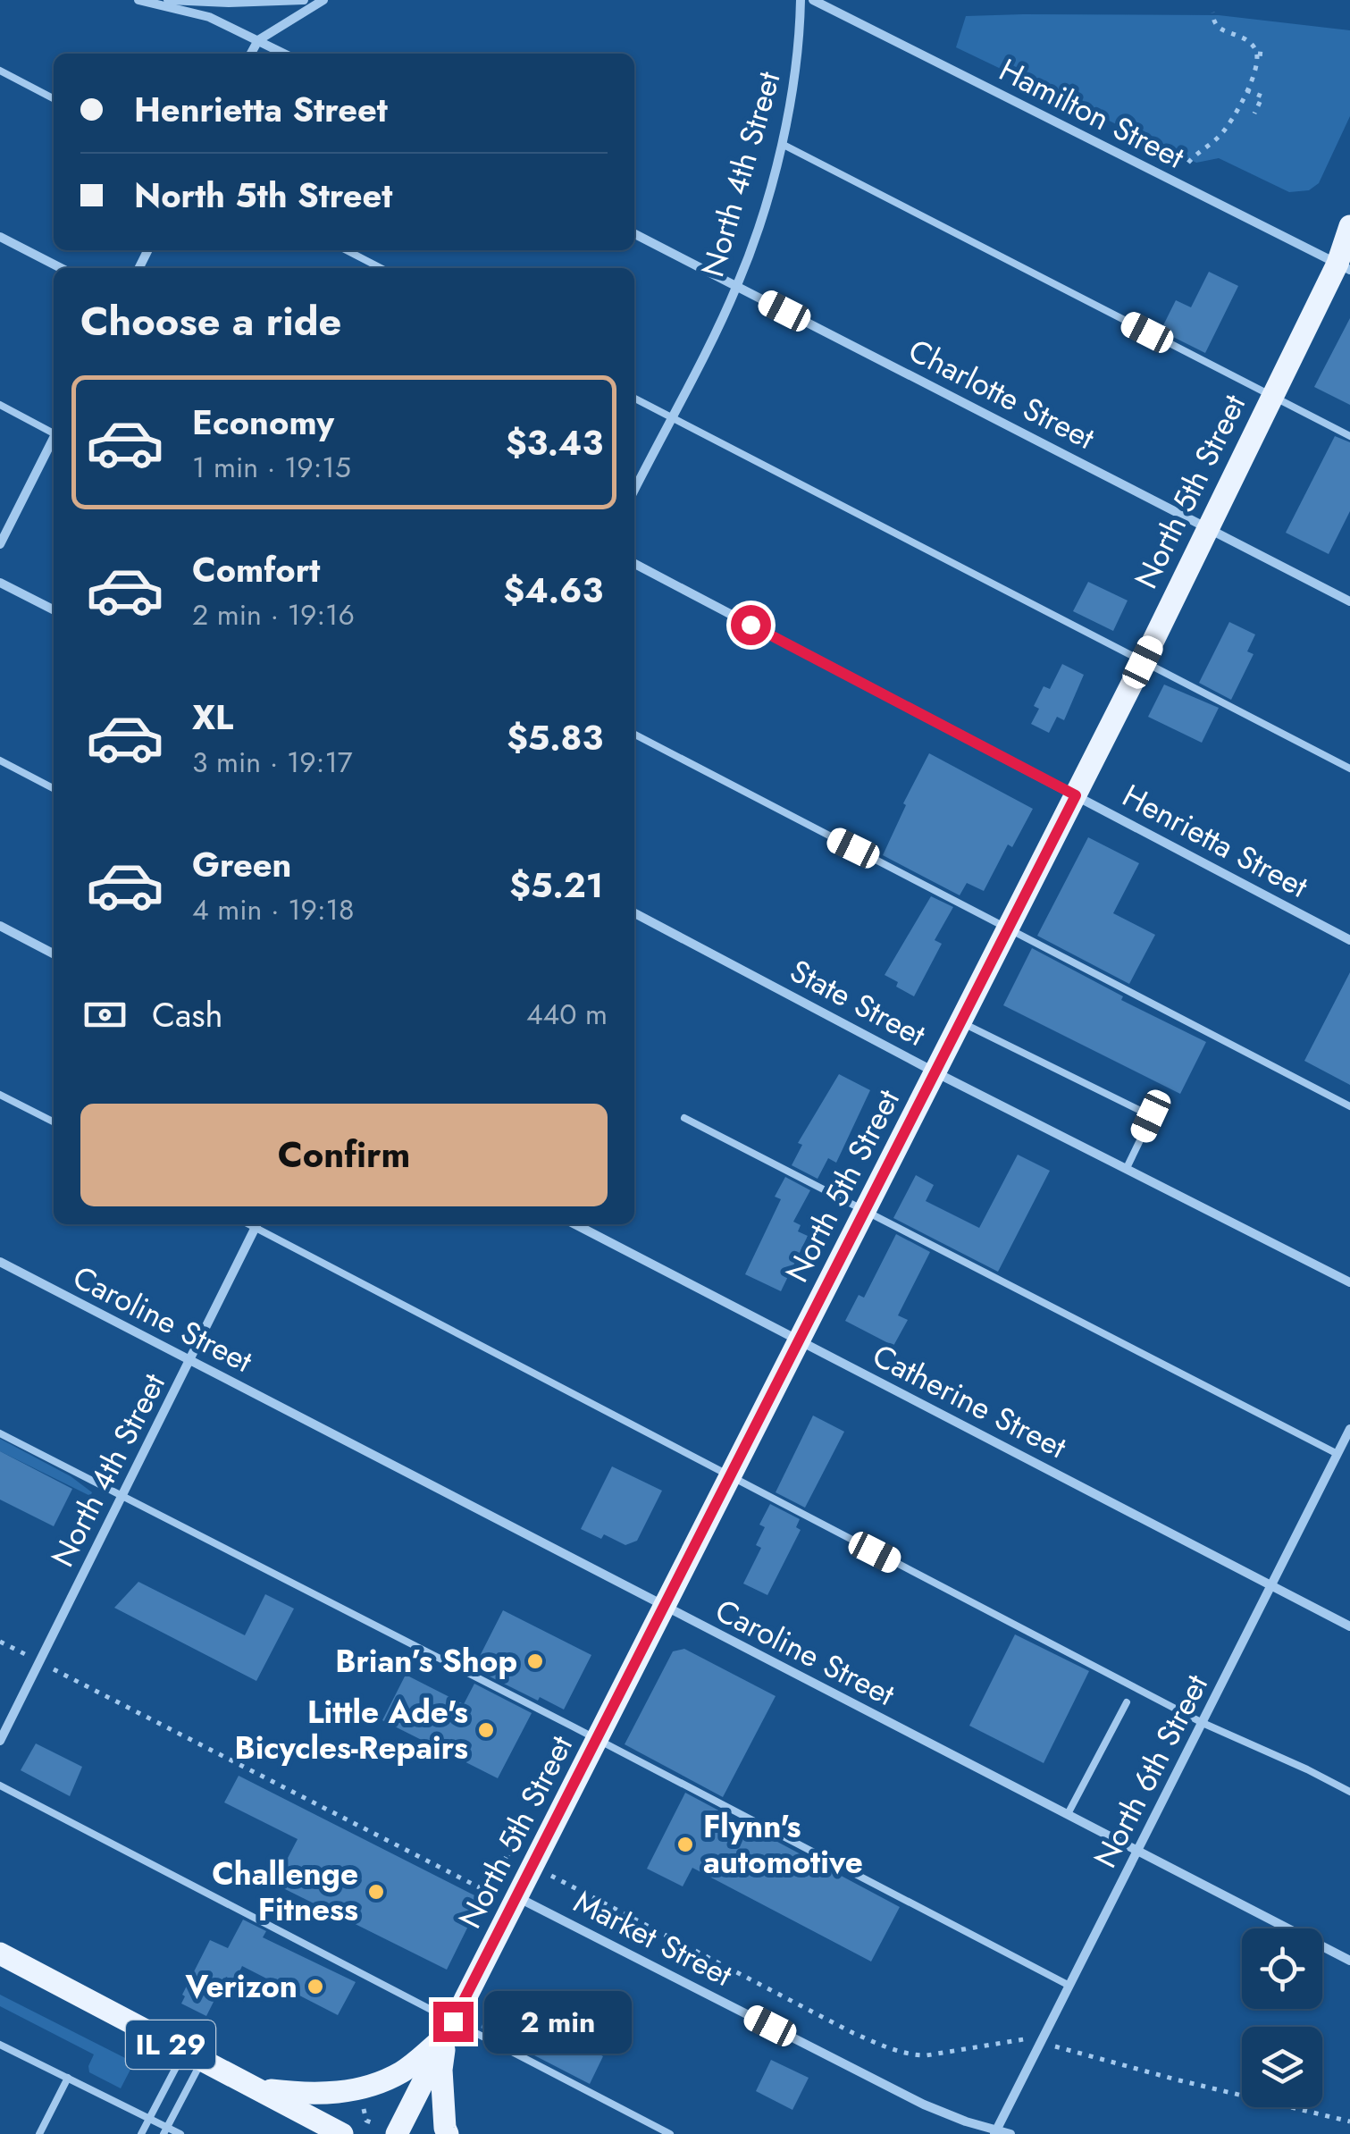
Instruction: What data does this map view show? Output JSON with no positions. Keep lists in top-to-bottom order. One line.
{"streets":{"main road":["North 5th Street","IL 29"],"street":["Hamilton Street","North 4th Street","Charlotte Street","Henrietta Street","State Street","Caroline Street","Catherine Street","North 6th Street","Market Street"]},"crossings":[["Hamilton Street","North 5th Street"],["North 4th Street","Charlotte Street"],["North 4th Street","Caroline Street"],["Charlotte Street","North 5th Street"],["North 5th Street","Henrietta Street"],["North 5th Street","State Street"],["North 5th Street","Caroline Street"],["North 5th Street","Catherine Street"],["North 5th Street","Market Street"],["Caroline Street","North 6th Street"],["Catherine Street","North 6th Street"],["North 6th Street","Market Street"]],"places":["Brian’s Shop","Little Ade's Bicycles-Repairs","Flynn's automotive","Challenge Fitness","Verizon"],"page":{"banner":["Henrietta Street","North 5th Street"],"heading":"Choose a ride","list":[{"name":"Economy","note":"1 min · 19:15","value":"$3.43"},{"name":"Comfort","note":"2 min · 19:16","value":"$4.63"},{"name":"XL","note":"3 min · 19:17","value":"$5.83"},{"name":"Green","note":"4 min · 19:18","value":"$5.21"}],"pay":["Cash","440 m"],"buttons":"Confirm","bubble":"2 min"}}
